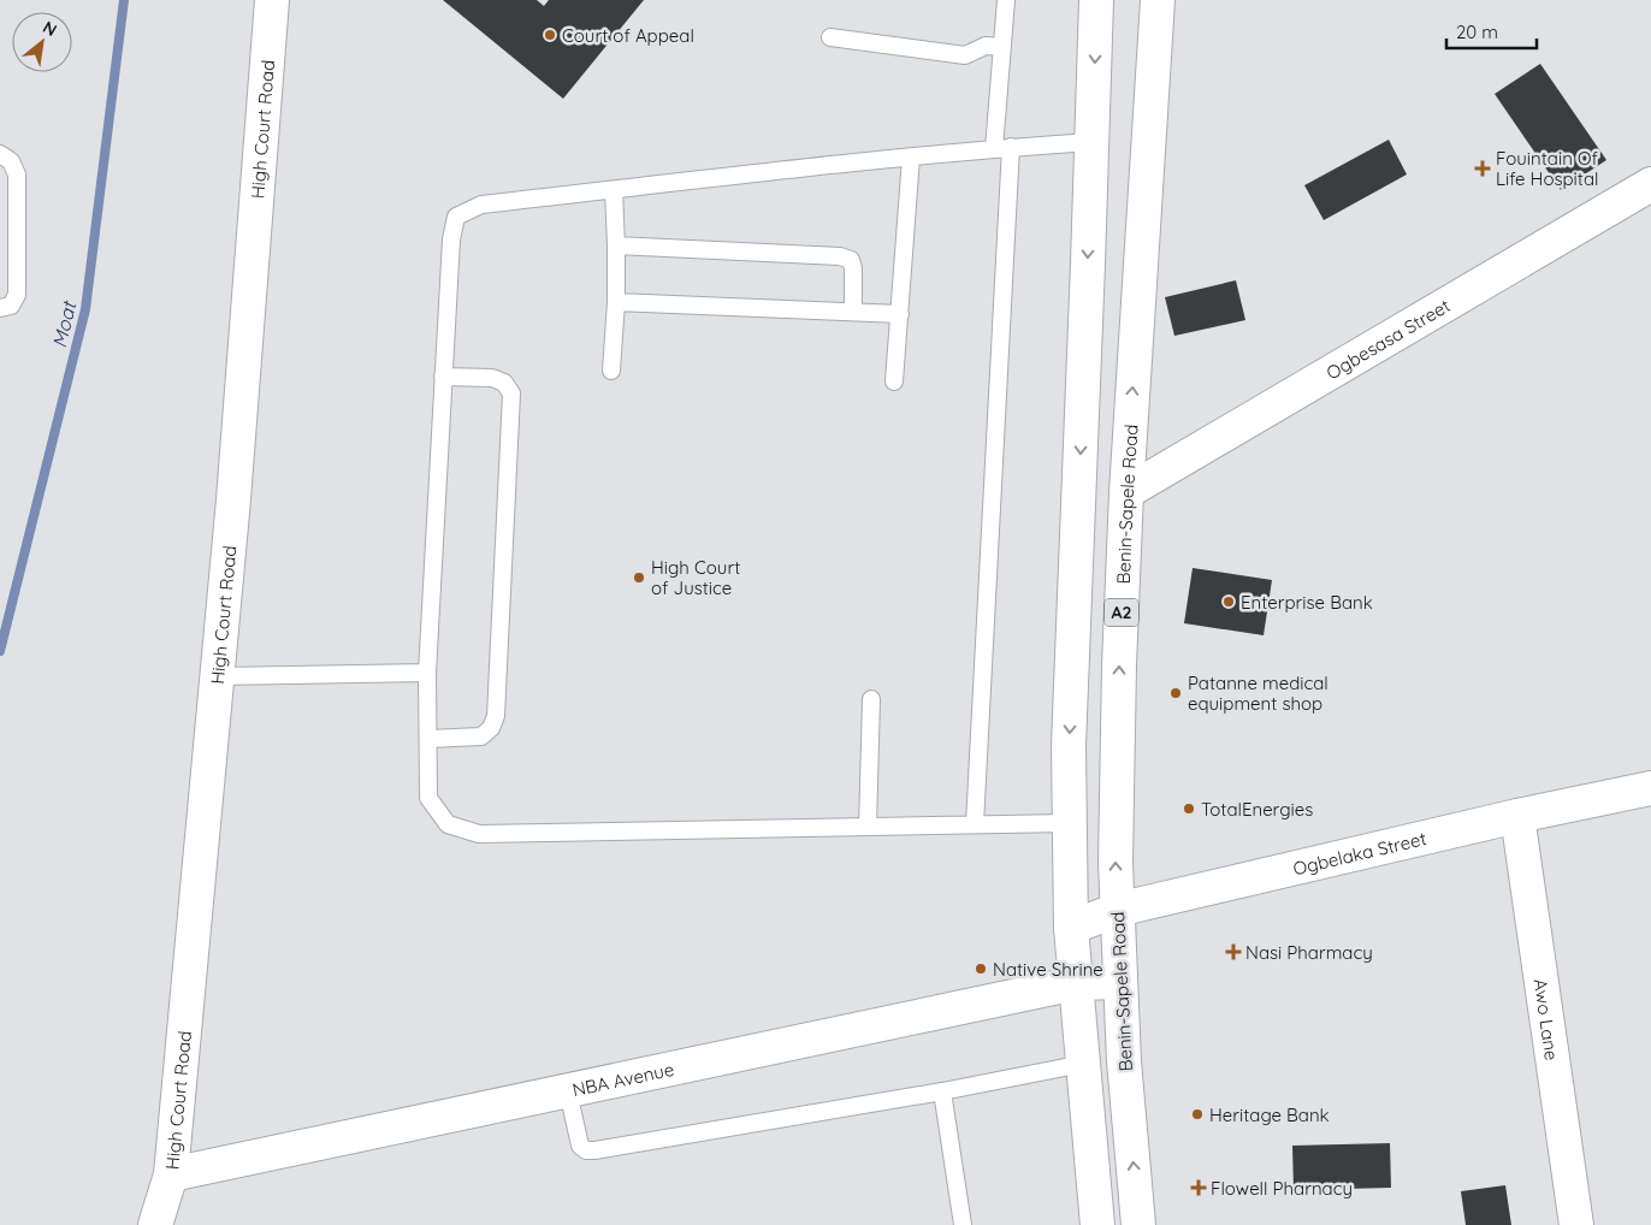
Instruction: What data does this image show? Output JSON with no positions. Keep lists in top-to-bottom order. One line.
{"streets":{"main road":["High Court Road","Ogbesasa Street","Benin-Sapele Road","A2","Ogbelaka Street","Awo Lane","NBA Avenue"]},"crossings":[["High Court Road","NBA Avenue"],["Ogbesasa Street","Benin-Sapele Road"],["Benin-Sapele Road","Ogbelaka Street"],["Benin-Sapele Road","NBA Avenue"],["Ogbelaka Street","Awo Lane"]],"water":["Moat"],"places":{"other":["Court of Appeal","High Court of Justice","Enterprise Bank","Patanne medical equipment shop","TotalEnergies","Native Shrine","Heritage Bank"],"health":["Fouintain Of Life Hospital","Nasi Pharmacy","Flowell Pharnacy"]},"scale_bar":"20 m","north":"top right"}
